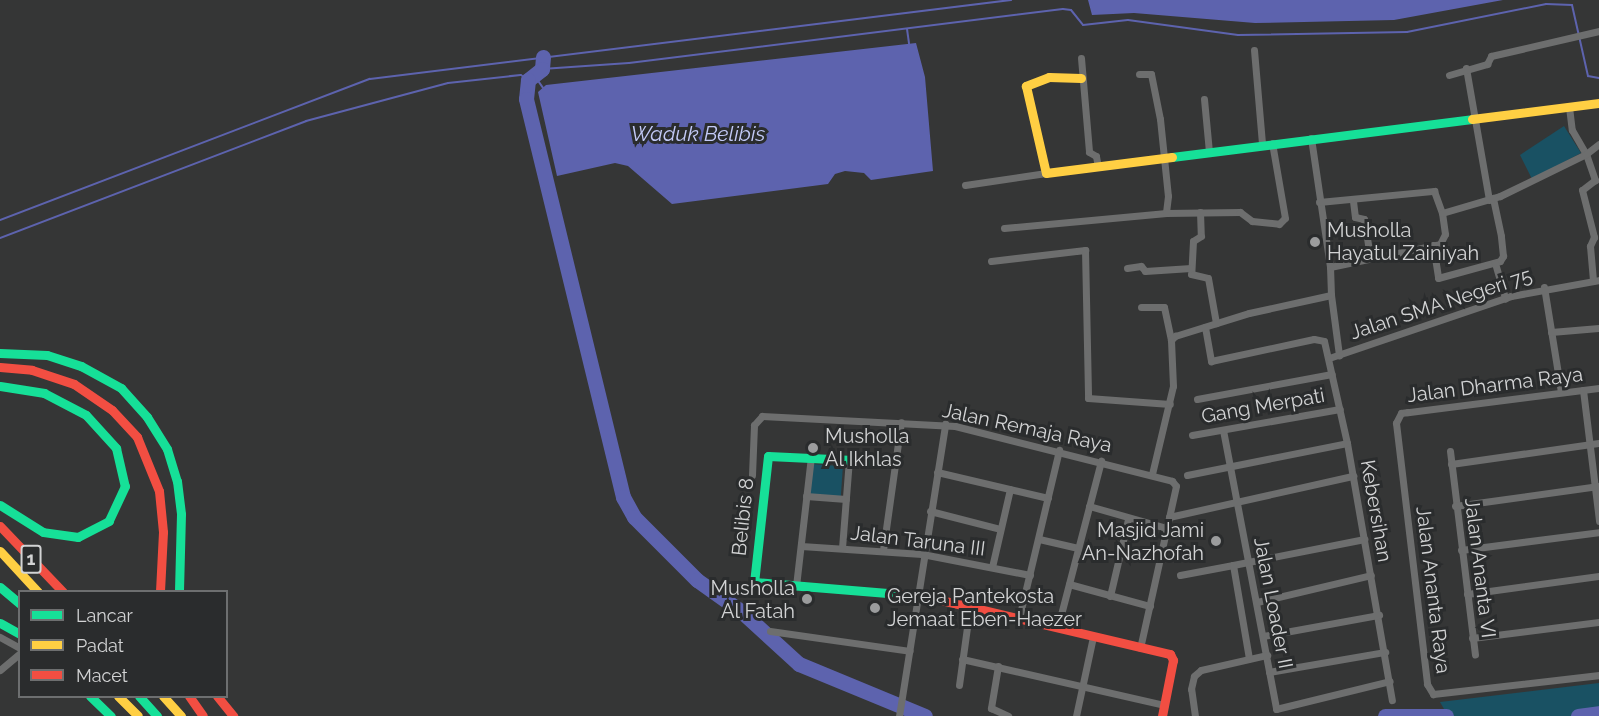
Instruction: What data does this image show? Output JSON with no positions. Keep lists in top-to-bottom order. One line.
{"streets":{"main road":["Belibis 8","1"],"street":["Jalan SMA Negeri 75","Jalan Dharma Raya","Gang Merpati","Jalan Remaja Raya","Kebersihan","Jalan Taruna III","Jalan Ananta VI","Jalan Ananta Raya","Jalan Loader II"]},"crossings":[["Jalan SMA Negeri 75","Kebersihan"],["Jalan Dharma Raya","Jalan Ananta Raya"],["Gang Merpati","Kebersihan"],["Gang Merpati","Jalan Loader II"],["Kebersihan","Jalan Loader II"]],"water":["Waduk Belibis"],"places":["Musholla Hayatul Zainiyah","Musholla Al Ikhlas","Masjid Jami An-Nazhofah","Musholla Al Fatah","Gereja Pantekosta Jemaat Eben-Haezer"],"legend":["Lancar","Padat","Macet"]}
